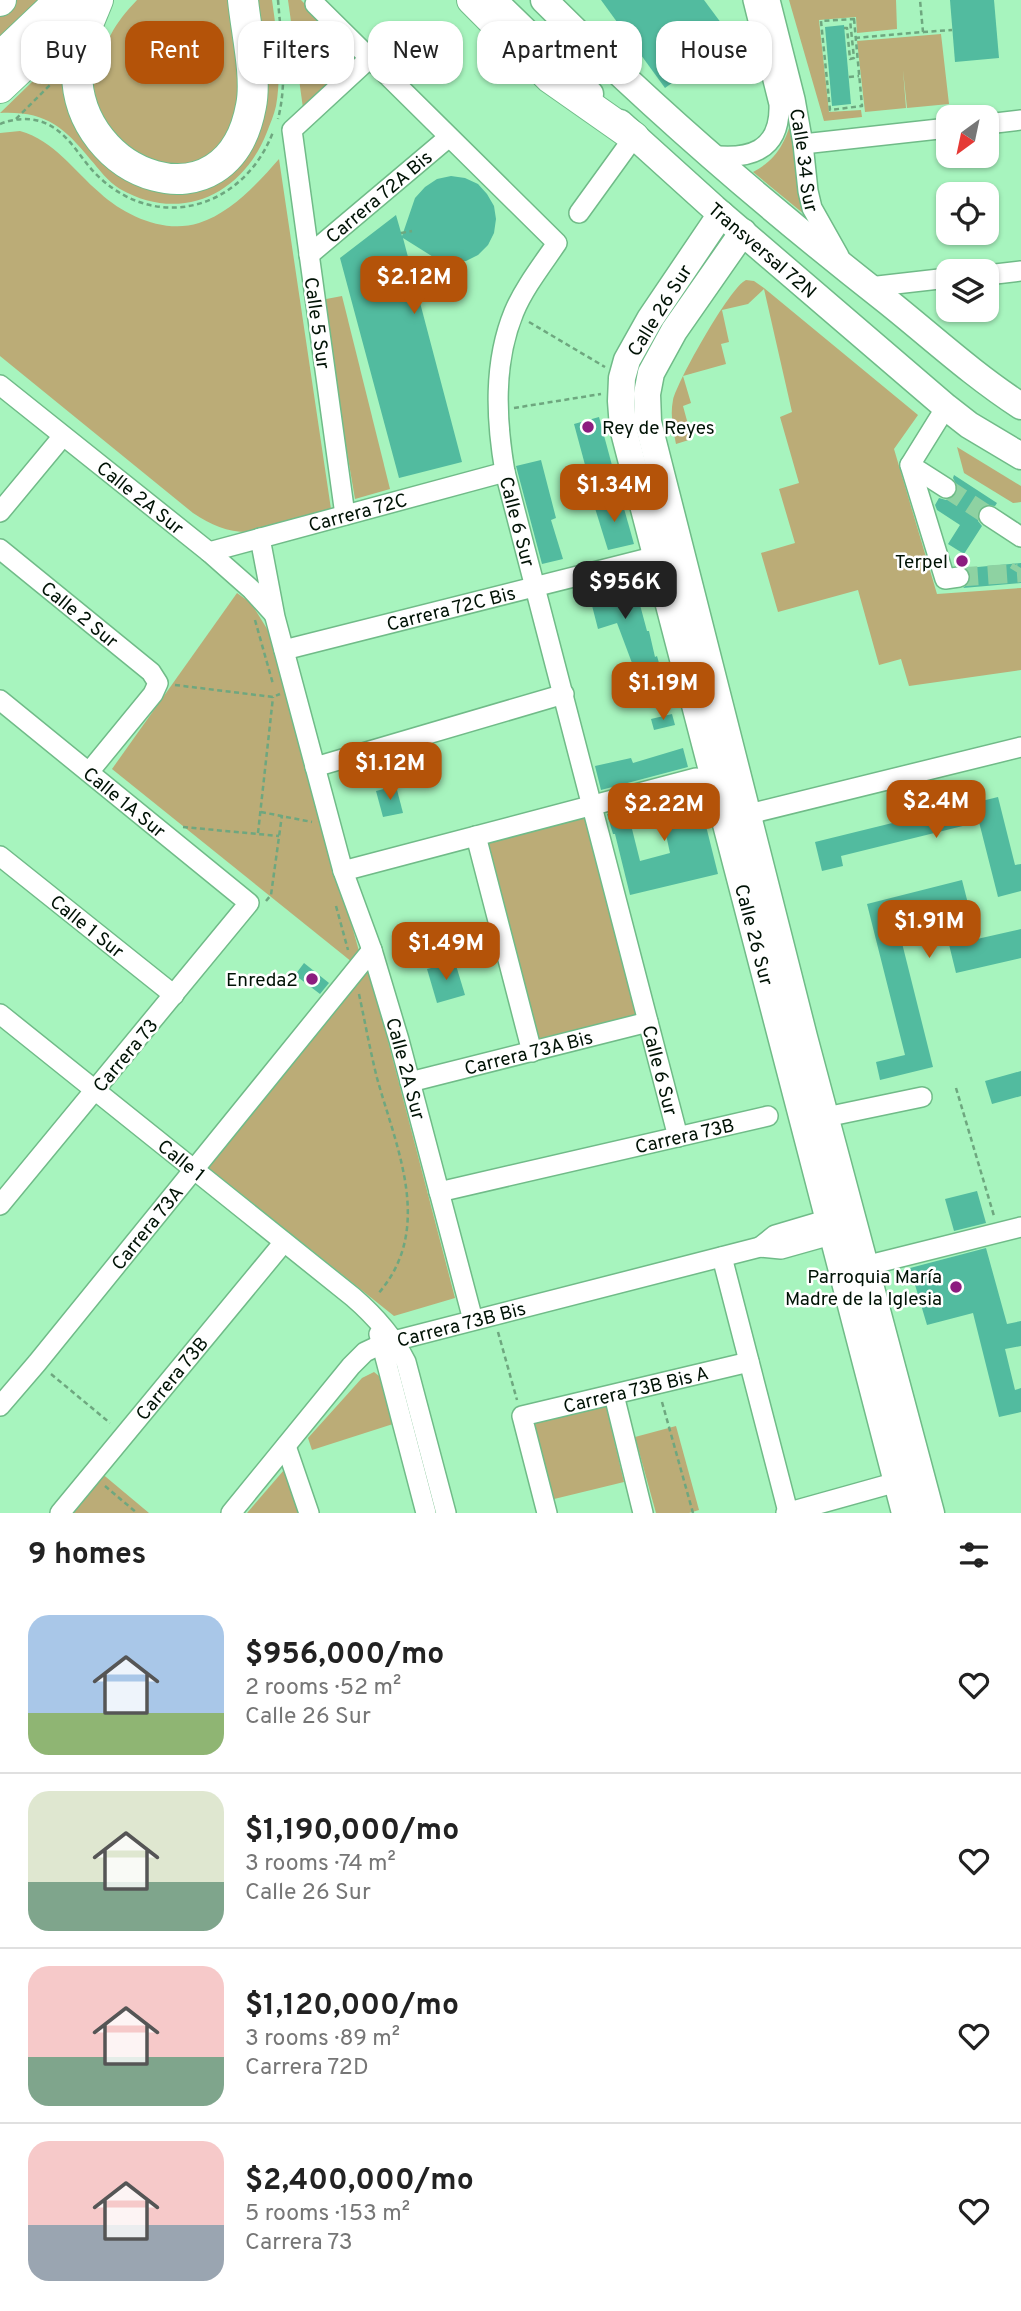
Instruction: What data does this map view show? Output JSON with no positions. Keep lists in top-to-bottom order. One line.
{"streets":{"main road":["Transversal 72N","Calle 26 Sur"],"street":["Calle 34 Sur","Carrera 72A Bis","Calle 5 Sur","Calle 2A Sur","Carrera 72C","Calle 6 Sur","Carrera 72C Bis","Calle 2 Sur","Calle 1A Sur","Calle 1 Sur","Carrera 73A Bis","Carrera 73","Carrera 73B","Calle 1","Carrera 73A","Carrera 73B Bis","Carrera 73B Bis A"]},"crossings":[["Calle 34 Sur","Transversal 72N"],["Carrera 72A Bis","Calle 5 Sur"],["Carrera 72A Bis","Calle 6 Sur"],["Transversal 72N","Calle 26 Sur"],["Calle 26 Sur","Carrera 72C Bis"],["Calle 26 Sur","Carrera 73B Bis"],["Calle 5 Sur","Carrera 72C"],["Calle 2A Sur","Carrera 72C"],["Calle 2A Sur","Carrera 72C Bis"],["Calle 2A Sur","Carrera 73A Bis"],["Calle 2A Sur","Carrera 73B"],["Calle 2A Sur","Carrera 73A"],["Calle 2A Sur","Carrera 73B Bis"],["Carrera 72C","Calle 6 Sur"],["Calle 6 Sur","Carrera 72C Bis"],["Calle 6 Sur","Carrera 73A Bis"],["Calle 6 Sur","Carrera 73B"],["Calle 1A Sur","Carrera 73"],["Calle 1 Sur","Carrera 73"],["Carrera 73","Calle 1"],["Carrera 73B","Calle 1"],["Calle 1","Carrera 73A"],["Calle 1","Carrera 73B Bis"]],"places":["Rey de Reyes","Terpel","Enreda2","Parroquia María Madre de la Iglesia"],"north":"bottom left","page":{"chip":["Buy","Rent","Filters","New","Apartment","House"],"price":["$2.12M","$1.34M","$956K","$1.19M","$1.12M","$2.4M","$2.22M","$1.91M","$1.49M"],"heading":"9 homes","list":[{"name":"$956,000/mo","note":"2 rooms · 52 m² · Calle 26 Sur"},{"name":"$1,190,000/mo","note":"3 rooms · 74 m² · Calle 26 Sur"},{"name":"$1,120,000/mo","note":"3 rooms · 89 m² · Carrera 72D"},{"name":"$2,400,000/mo","note":"5 rooms · 153 m² · Carrera 73"}]}}
